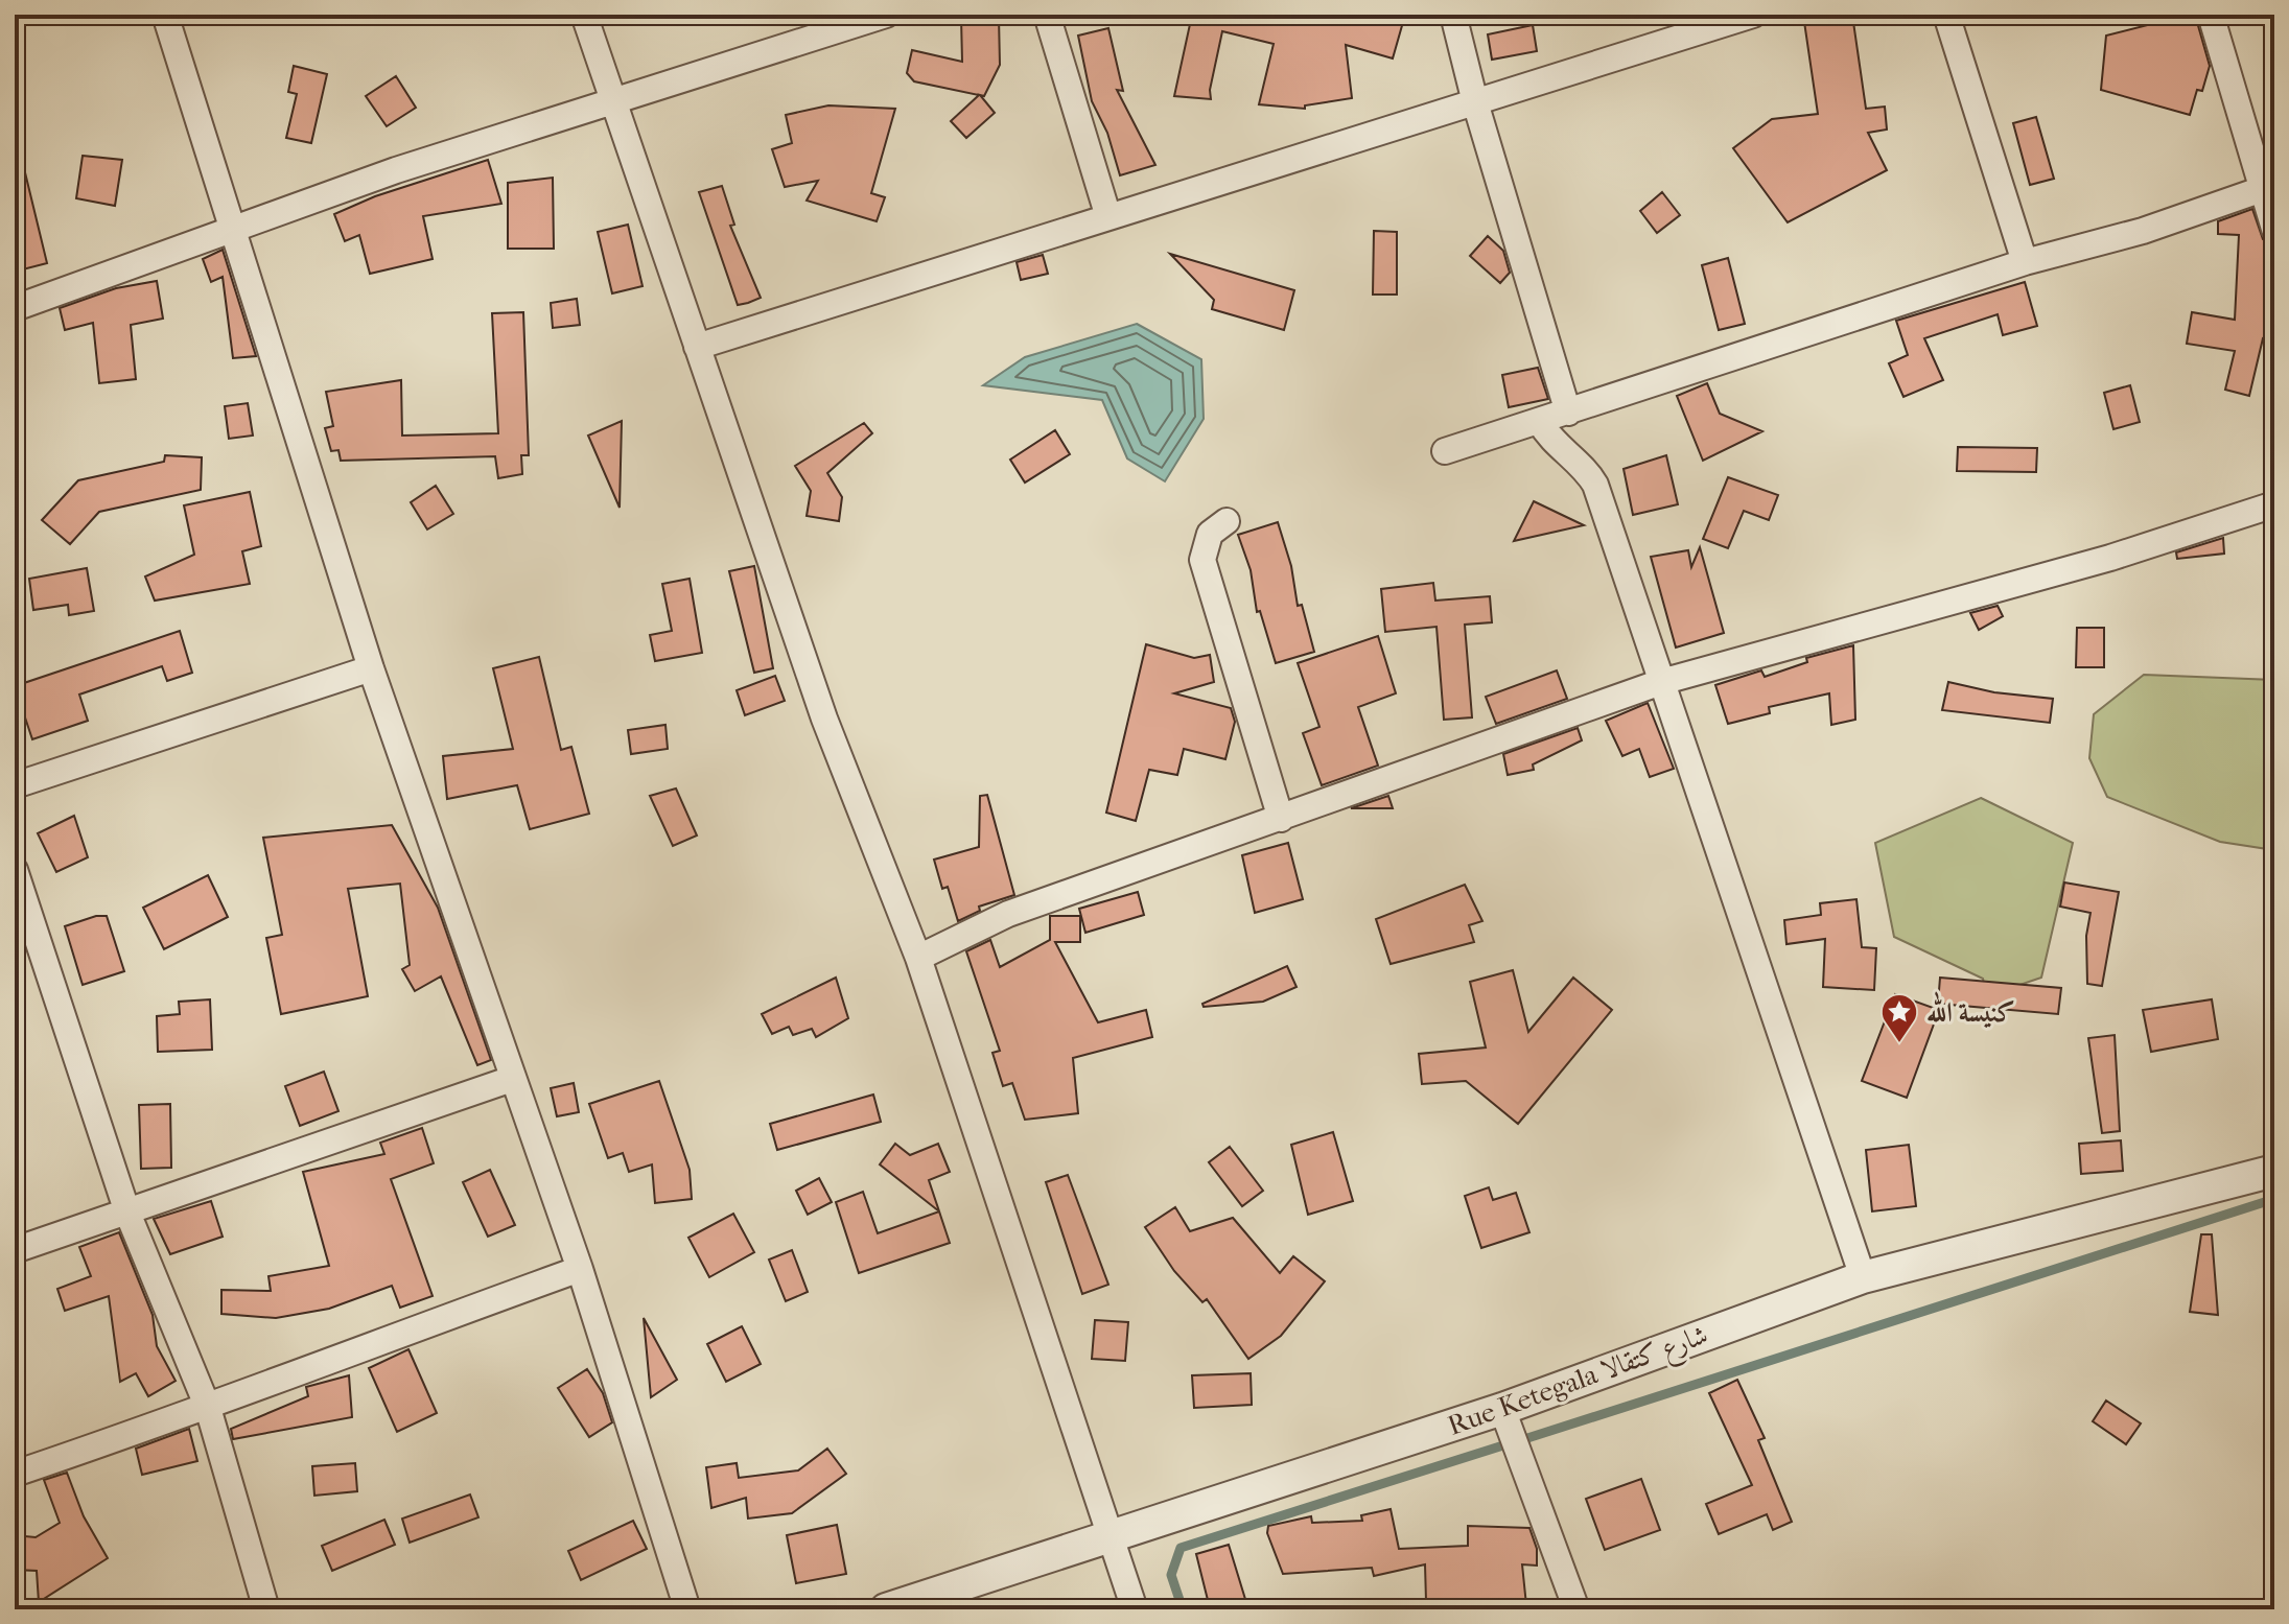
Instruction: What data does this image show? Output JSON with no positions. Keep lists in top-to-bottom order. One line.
{"streets":{"street":["Rue Ketegala شارع كتقالا"]},"places":{"place":["كنيسة الله"]}}
